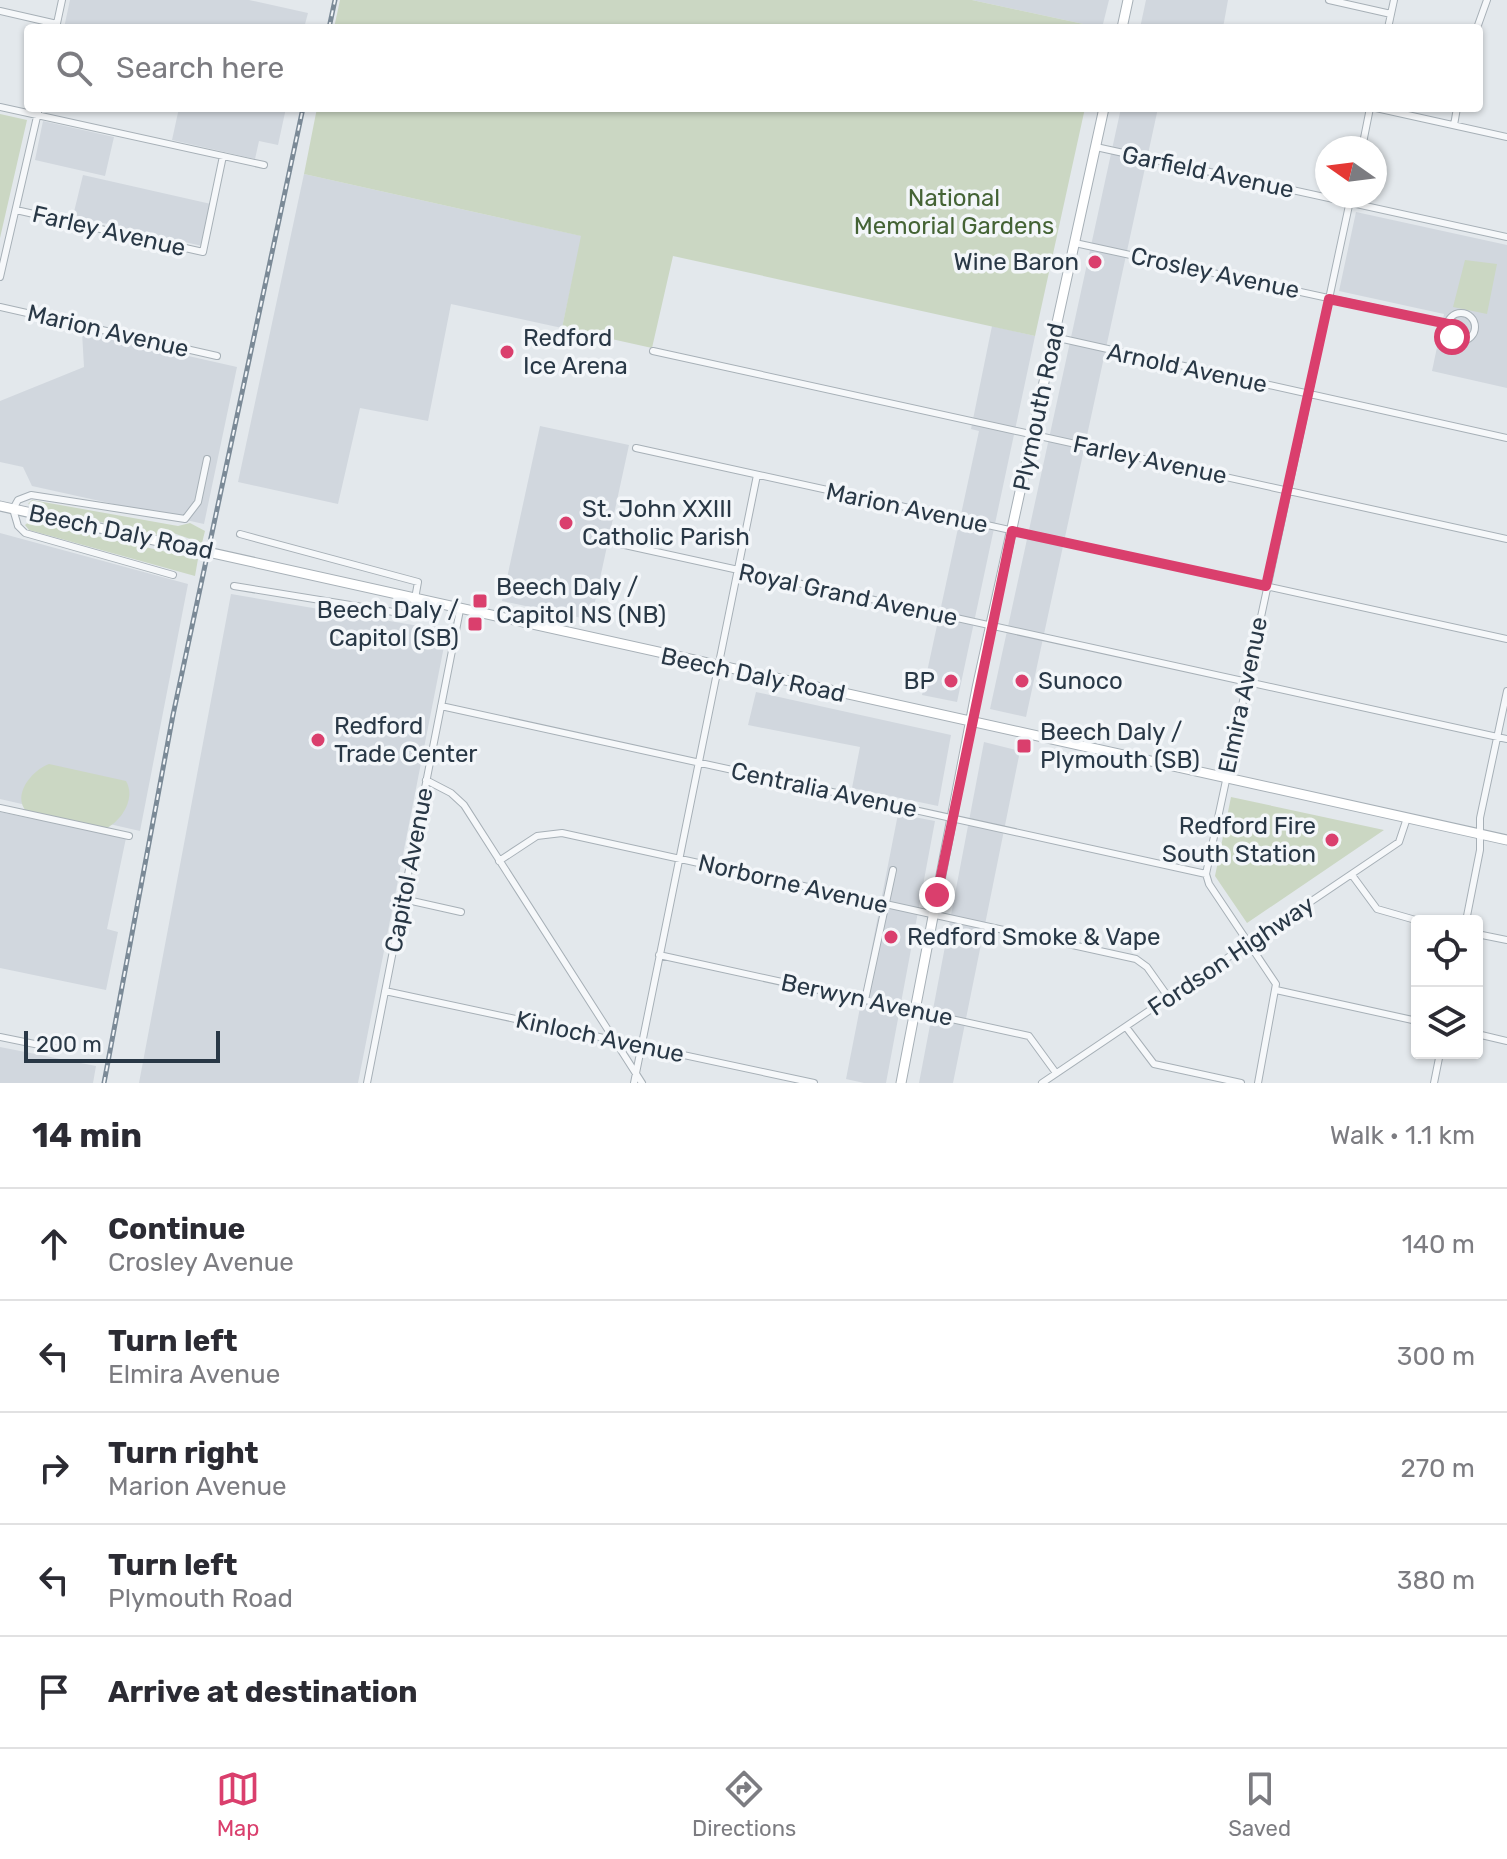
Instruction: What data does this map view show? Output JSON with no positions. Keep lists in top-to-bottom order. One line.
{"streets":{"main road":["Plymouth Road","Beech Daly Road"],"street":["Garfield Avenue","Farley Avenue","Crosley Avenue","Marion Avenue","Arnold Avenue","Royal Grand Avenue","Elmira Avenue","Centralia Avenue","Capitol Avenue","Norborne Avenue","Fordson Highway","Berwyn Avenue","Kinloch Avenue"]},"crossings":[["Garfield Avenue","Plymouth Road"],["Farley Avenue","Plymouth Road"],["Farley Avenue","Elmira Avenue"],["Crosley Avenue","Plymouth Road"],["Crosley Avenue","Elmira Avenue"],["Marion Avenue","Plymouth Road"],["Marion Avenue","Elmira Avenue"],["Arnold Avenue","Plymouth Road"],["Arnold Avenue","Elmira Avenue"],["Plymouth Road","Beech Daly Road"],["Plymouth Road","Royal Grand Avenue"],["Plymouth Road","Centralia Avenue"],["Plymouth Road","Norborne Avenue"],["Plymouth Road","Berwyn Avenue"],["Beech Daly Road","Elmira Avenue"],["Beech Daly Road","Capitol Avenue"],["Beech Daly Road","Fordson Highway"],["Royal Grand Avenue","Elmira Avenue"],["Elmira Avenue","Centralia Avenue"],["Centralia Avenue","Capitol Avenue"],["Capitol Avenue","Kinloch Avenue"],["Norborne Avenue","Fordson Highway"],["Fordson Highway","Berwyn Avenue"]],"parks":["National Memorial Gardens"],"places":{"other":["Wine Baron","Redford Ice Arena","St. John XXIII Catholic Parish","BP","Sunoco","Redford Trade Center","Redford Fire South Station","Redford Smoke & Vape"],"transit":["Beech Daly / Capitol NS (NB)","Beech Daly / Capitol (SB)","Beech Daly / Plymouth (SB)"]},"scale_bar":"200 m","north":"left","page":{"search":"Search here","scale":"200 m","heading":["14 min","Walk · 1.1 km"],"list":[["Continue","Crosley Avenue","140 m"],["Turn left","Elmira Avenue","300 m"],["Turn right","Marion Avenue","270 m"],["Turn left","Plymouth Road","380 m"],"Arrive at destination"],"nav":["Map","Directions","Saved"]}}
